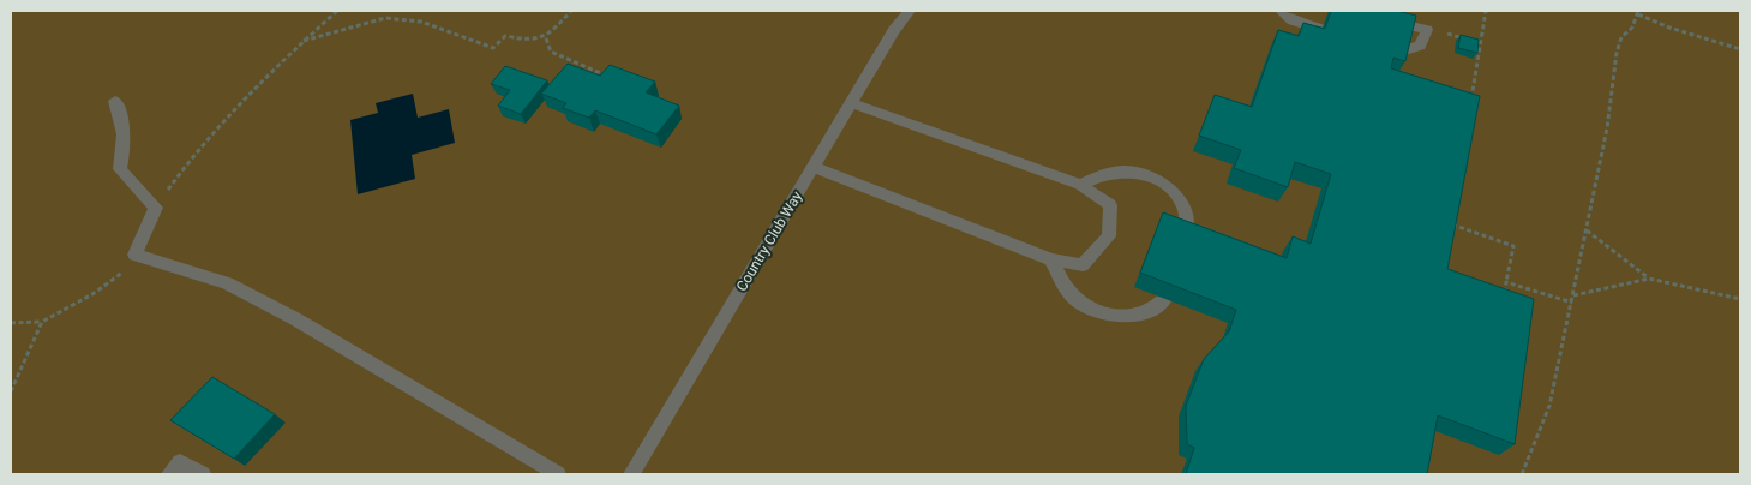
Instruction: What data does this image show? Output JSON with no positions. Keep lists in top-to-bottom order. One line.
{"streets":{"street":["Country Club Way"]}}
